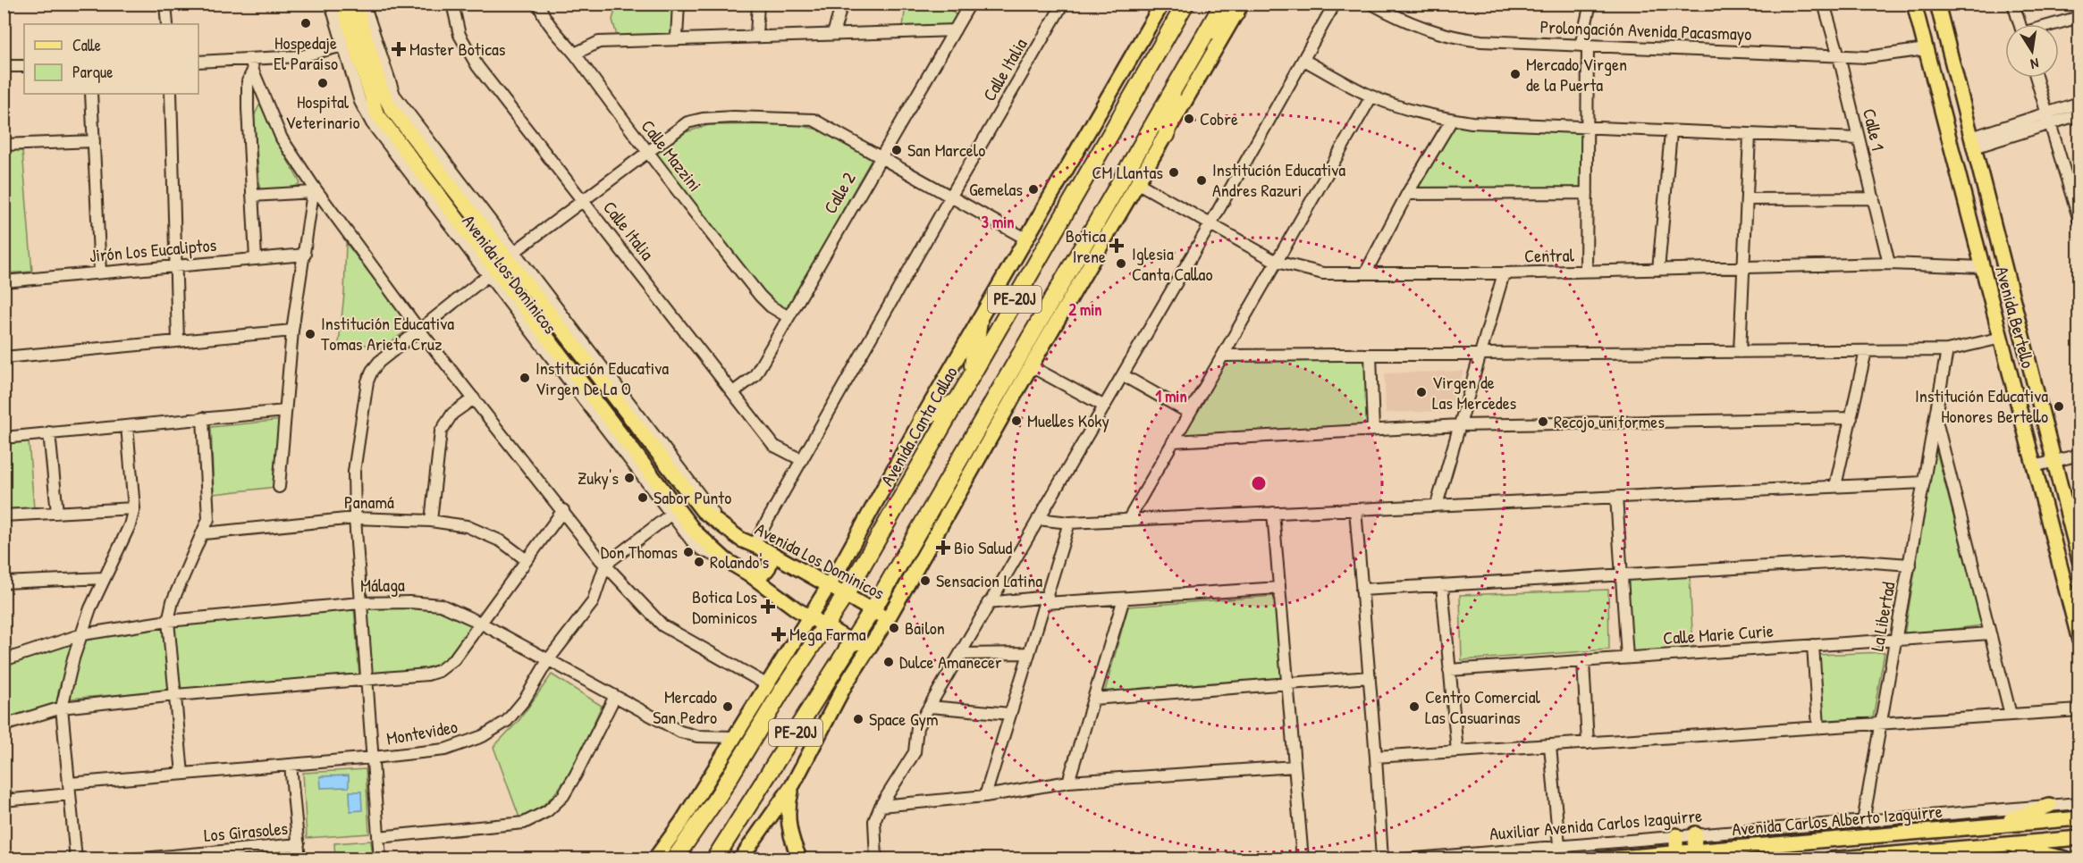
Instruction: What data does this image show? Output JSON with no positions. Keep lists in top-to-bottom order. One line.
{"streets":{"highway":["PE-20J","Avenida Canta Callao"],"main road":["Avenida Los Dominicos","Avenida Bertello","Avenida Carlos Alberto Izaguirre"],"street":["Prolongación Avenida Pacasmayo","Calle Italia","Calle 1","Calle Mazzini","Calle 2","Jirón Los Eucaliptos","Central","Panamá","Málaga","La Libertad","Calle Marie Curie","Montevideo","Auxiliar Avenida Carlos Izaguirre","Los Girasoles"]},"crossings":[["Prolongación Avenida Pacasmayo","Calle 1"],["Prolongación Avenida Pacasmayo","Avenida Bertello"],["Calle Italia","Calle 2"],["Calle Italia","Avenida Los Dominicos"],["Calle 1","Central"],["Calle Mazzini","Calle 2"],["Central","Avenida Bertello"],["Avenida Los Dominicos","PE-20J"],["Avenida Los Dominicos","Avenida Canta Callao"],["Avenida Canta Callao","Málaga"],["Málaga","Montevideo"],["La Libertad","Calle Marie Curie"],["La Libertad","Auxiliar Avenida Carlos Izaguirre"]],"places":{"other":["Hospedaje El Paraiso","Mercado Virgen de la Puerta","Hospital Veterinario","Cobre","San Marcelo","CM Llantas","Institución Educativa Andres Razuri","Gemelas","Iglesia Canta Callao","Institución Educativa Tomas Arieta Cruz","Institución Educativa Virgen De La O","Virgen de Las Mercedes","Institución Educativa Honores Bertello","Muelles Koky","Recojo uniformes","Zuky's","Sabor Punto","Don Thomas","Rolando's","Sensacion Latina","Bailon","Dulce Amanecer","Mercado San Pedro","Centro Comercial Las Casuarinas","Space Gym"],"health":["Master Boticas","Botica Irene","Bio Salud","Botica Los Dominicos","Mega Farma"]},"legend":["Calle","Parque"],"north":"bottom","rings":["3 min","2 min","1 min"]}
